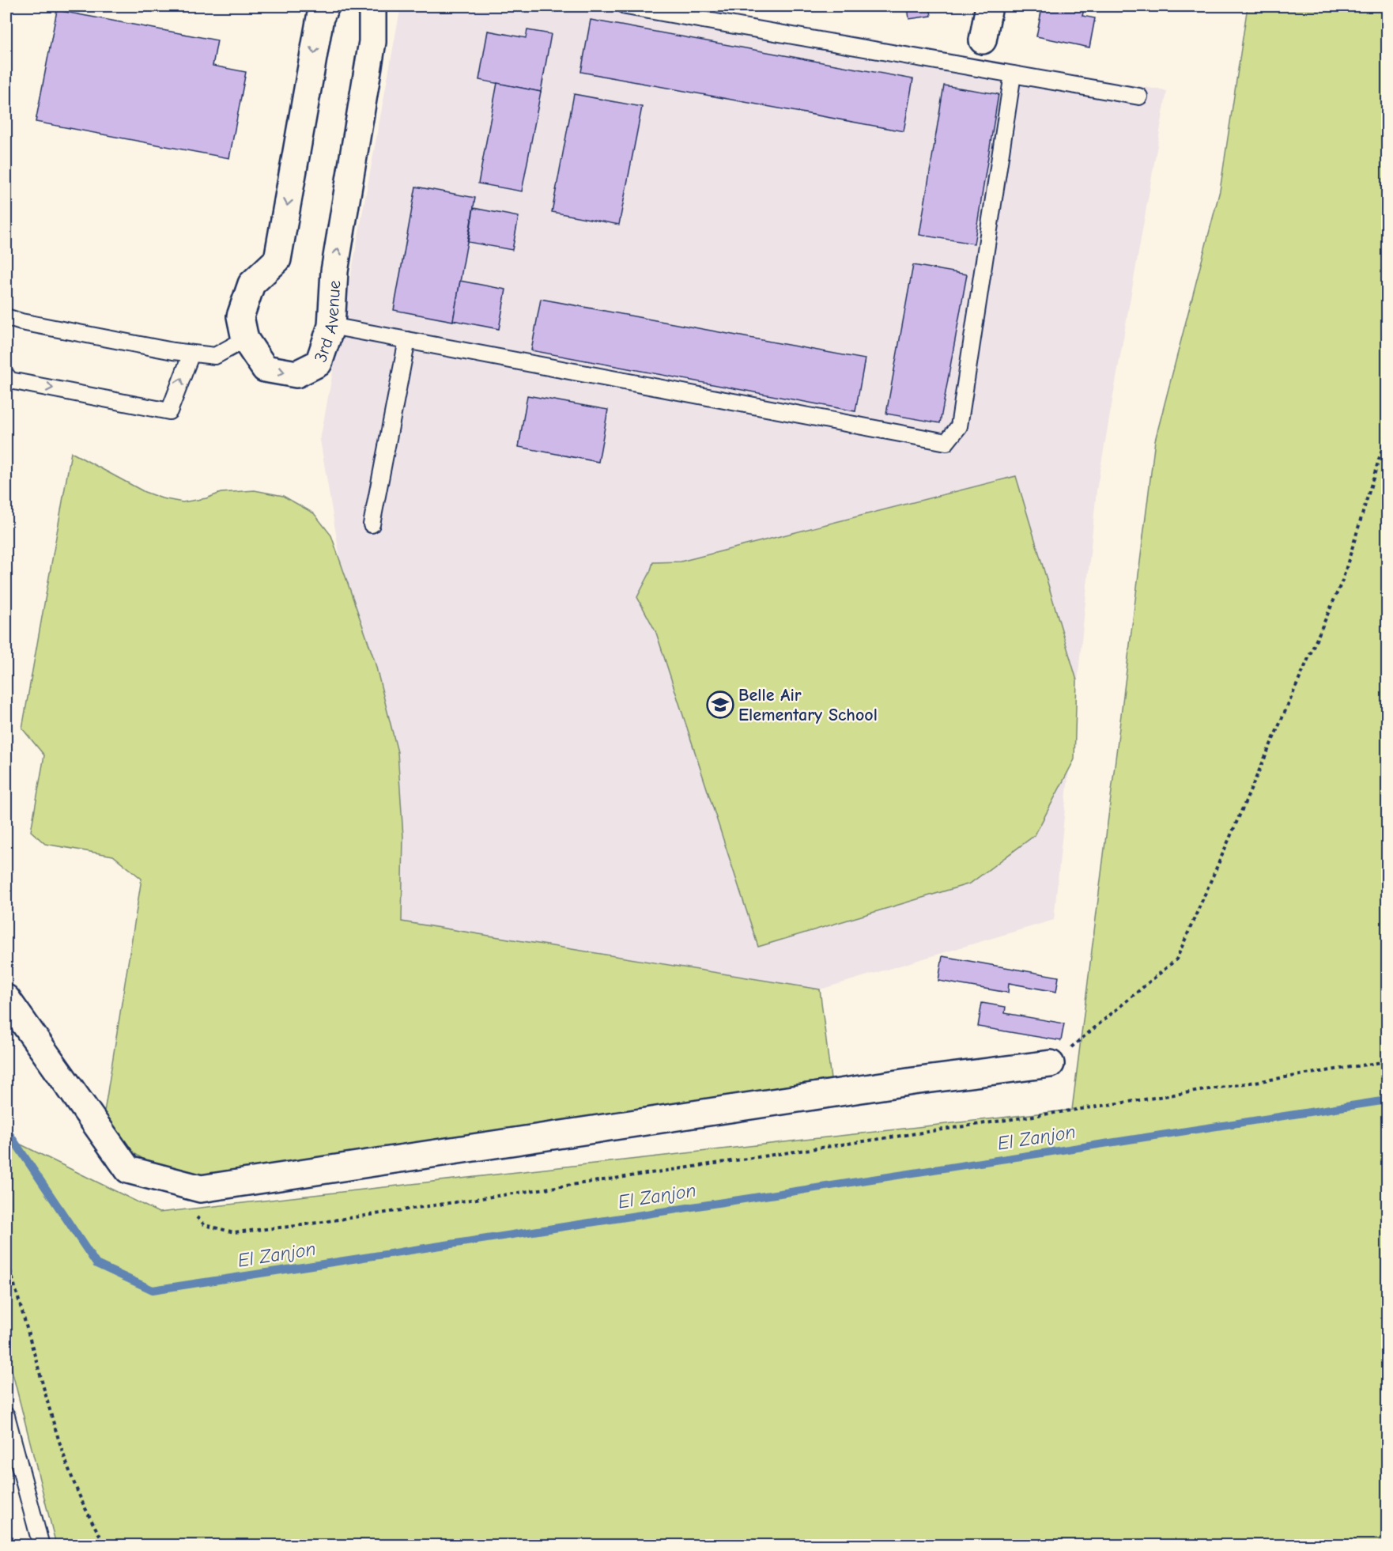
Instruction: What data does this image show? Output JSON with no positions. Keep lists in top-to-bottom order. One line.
{"streets":{"street":["3rd Avenue"]},"water":["El Zanjon"],"places":{"school or university":["Belle Air Elementary School"]}}
